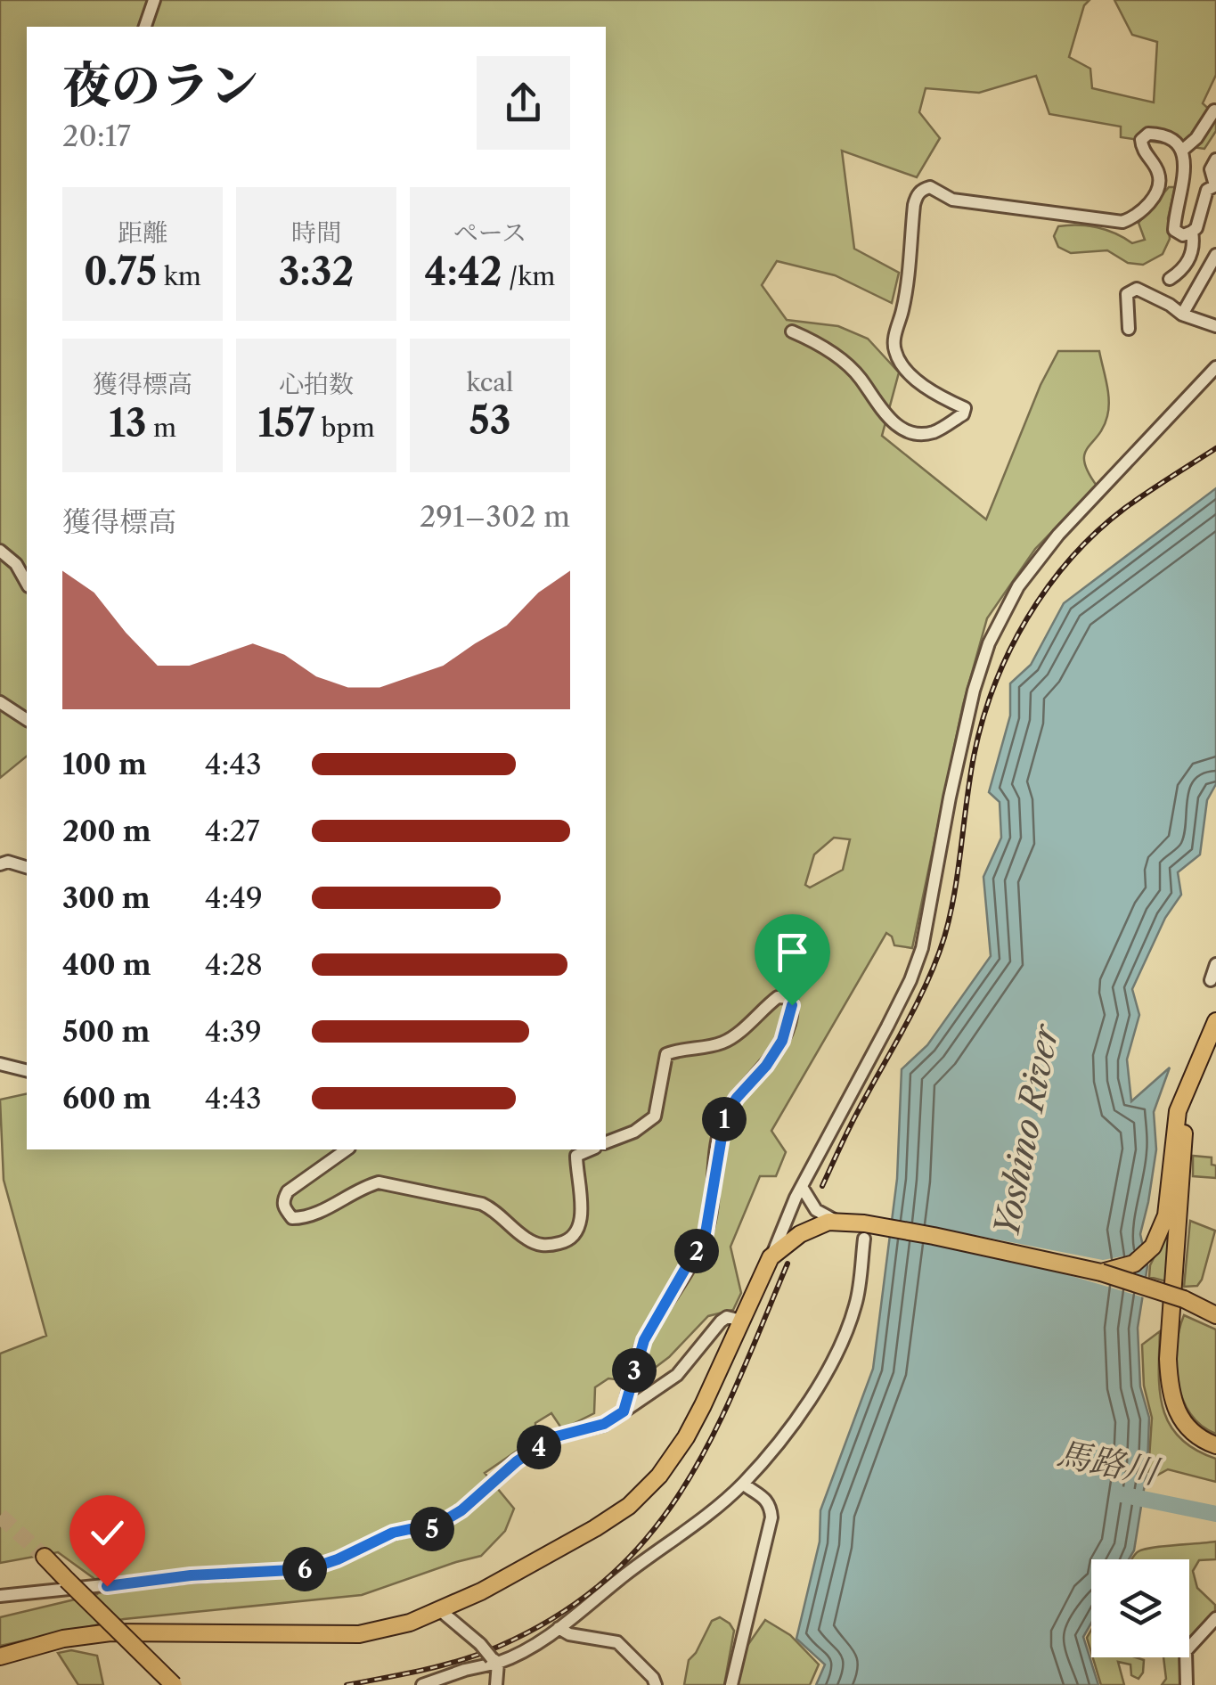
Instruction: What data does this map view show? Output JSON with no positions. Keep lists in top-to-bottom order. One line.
{"water":["Yoshino River","馬路川"],"page":{"heading":["夜のラン","20:17"],"stats":[["距離","0.75 km"],["時間","3:32"],["ペース","4:42 /km"],["獲得標高","13 m"],["心拍数","157 bpm"],["kcal","53"]],"chart":["獲得標高","291–302 m"],"list":[{"name":"100 m","note":"4:43"},{"name":"200 m","note":"4:27"},{"name":"300 m","note":"4:49"},{"name":"400 m","note":"4:28"},{"name":"500 m","note":"4:39"},{"name":"600 m","note":"4:43"}],"pins":["1","2","3","4","5","6"]}}
